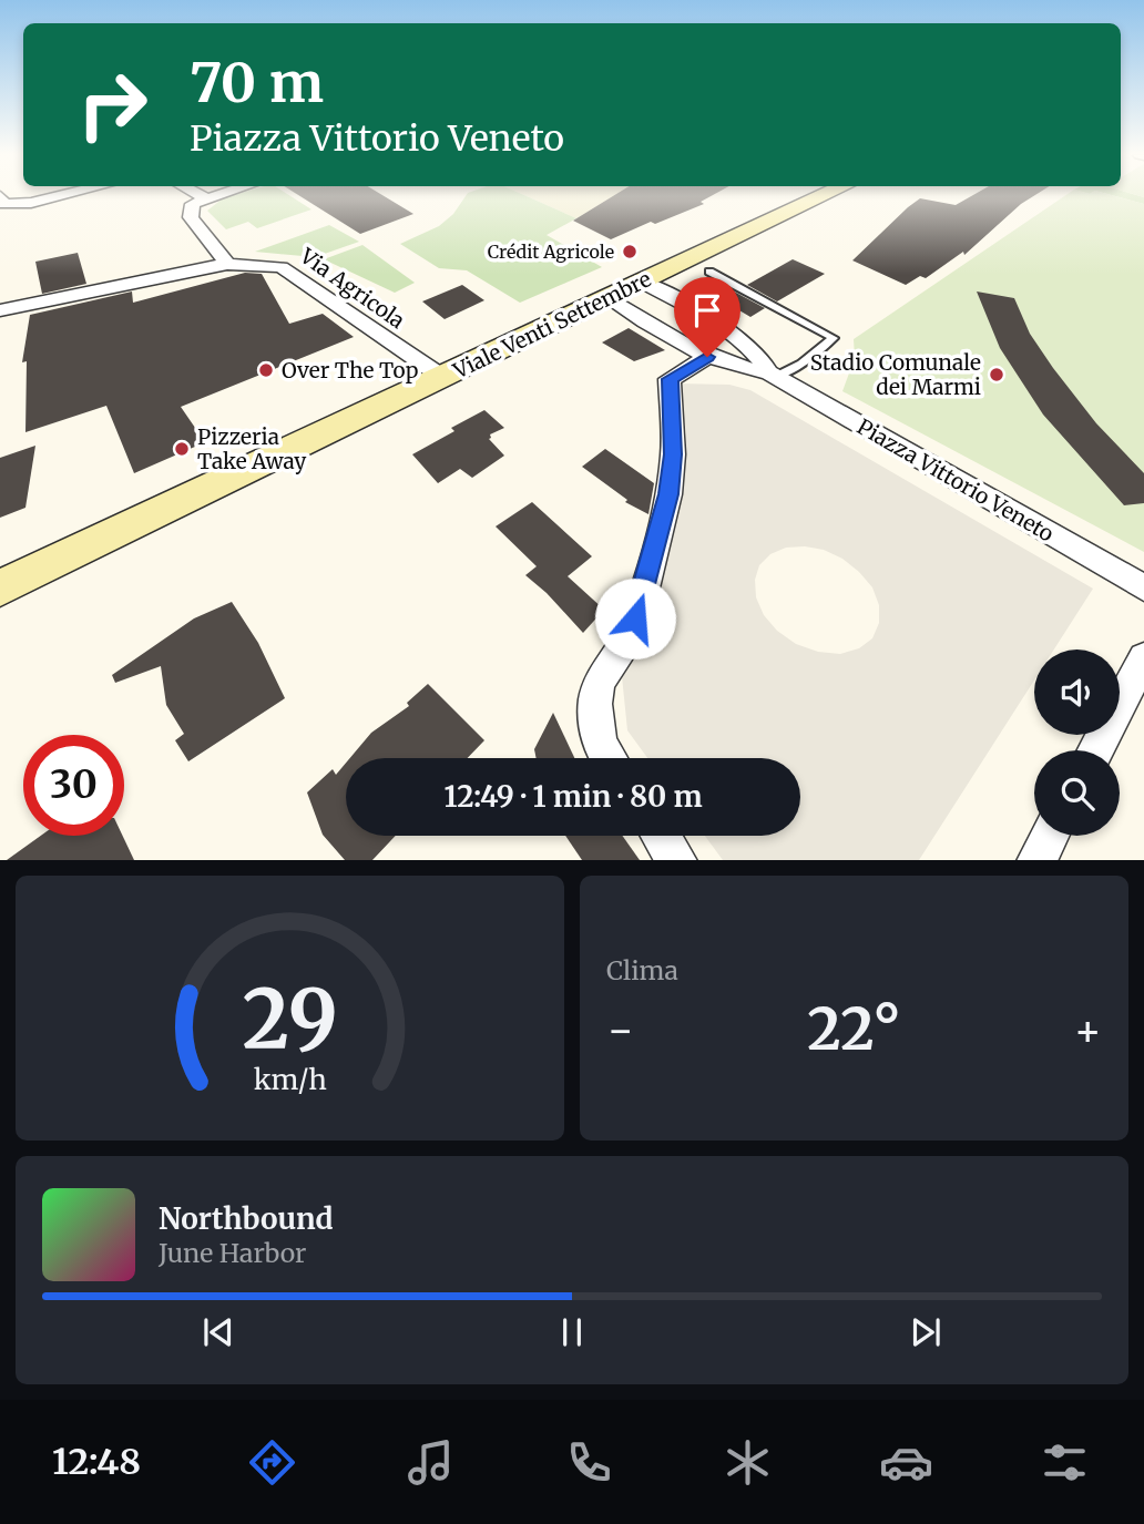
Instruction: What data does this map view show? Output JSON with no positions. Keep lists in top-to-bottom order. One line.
{"streets":{"main road":["Viale Venti Settembre"],"street":["Via Agricola","Piazza Vittorio Veneto"]},"crossings":[["Via Agricola","Viale Venti Settembre"],["Viale Venti Settembre","Piazza Vittorio Veneto"]],"places":["Crédit Agricole","Over The Top","Stadio Comunale dei Marmi","Pizzeria Take Away"],"page":{"turn":["70 m","Piazza Vittorio Veneto"],"limit":"30","trip":"12:49 · 1 min · 80 m","tile":"Clima","heat":["−","22°","+"],"song":["Northbound","June Harbor"],"tabs":"12:48","gauge":["29","km/h"]}}
